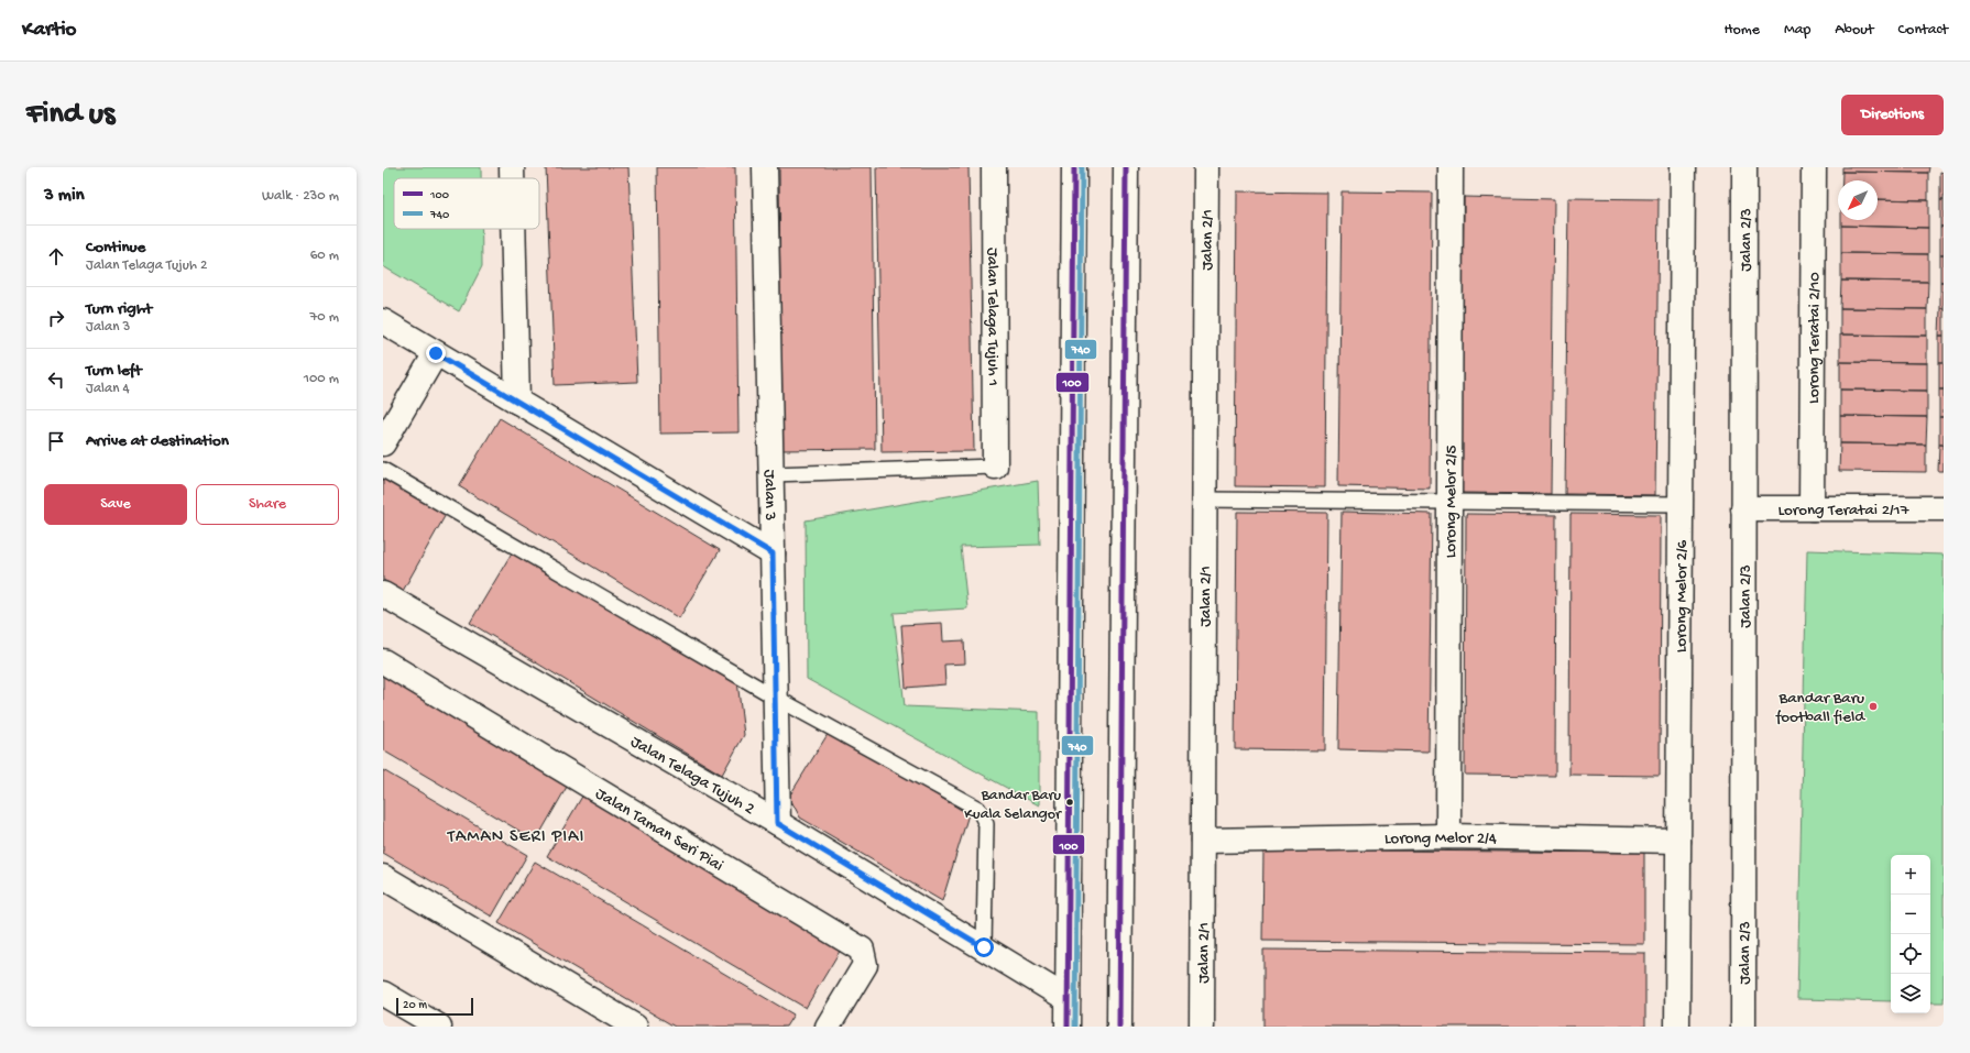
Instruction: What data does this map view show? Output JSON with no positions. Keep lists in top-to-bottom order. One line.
{"streets":{"main road":["Jalan 2/1","Jalan 2/3","Jalan Telaga Tujuh 1","Lorong Teratai 2/10","Jalan 3","Lorong Melor 2/5","Lorong Teratai 2/17","Lorong Melor 2/6","Jalan Telaga Tujuh 2","Jalan Taman Seri Piai","Lorong Melor 2/4"]},"crossings":[["Jalan 2/1","Lorong Melor 2/4"],["Jalan 2/3","Lorong Teratai 2/17"],["Lorong Teratai 2/10","Lorong Teratai 2/17"],["Jalan 3","Jalan Telaga Tujuh 2"],["Lorong Melor 2/5","Lorong Melor 2/4"],["Lorong Melor 2/6","Lorong Melor 2/4"]],"districts":["TAMAN SERI PIAI"],"places":["Bandar Baru football field","Bandar Baru Kuala Selangor"],"lines":["transit line 100","transit line 740"],"legend":["100","740"],"scale_bar":"20 m","north":"bottom left","page":{"header":"Kartio","nav":["Home","Map","About","Contact"],"buttons":["Directions",["Save","Share"]],"title":"Find us","heading":["3 min","Walk · 230 m"],"list":[["Continue","Jalan Telaga Tujuh 2","60 m"],["Turn right","Jalan 3","70 m"],["Turn left","Jalan 4","100 m"],"Arrive at destination"],"map_buttons":["+","−"],"scale":"20 m"}}
